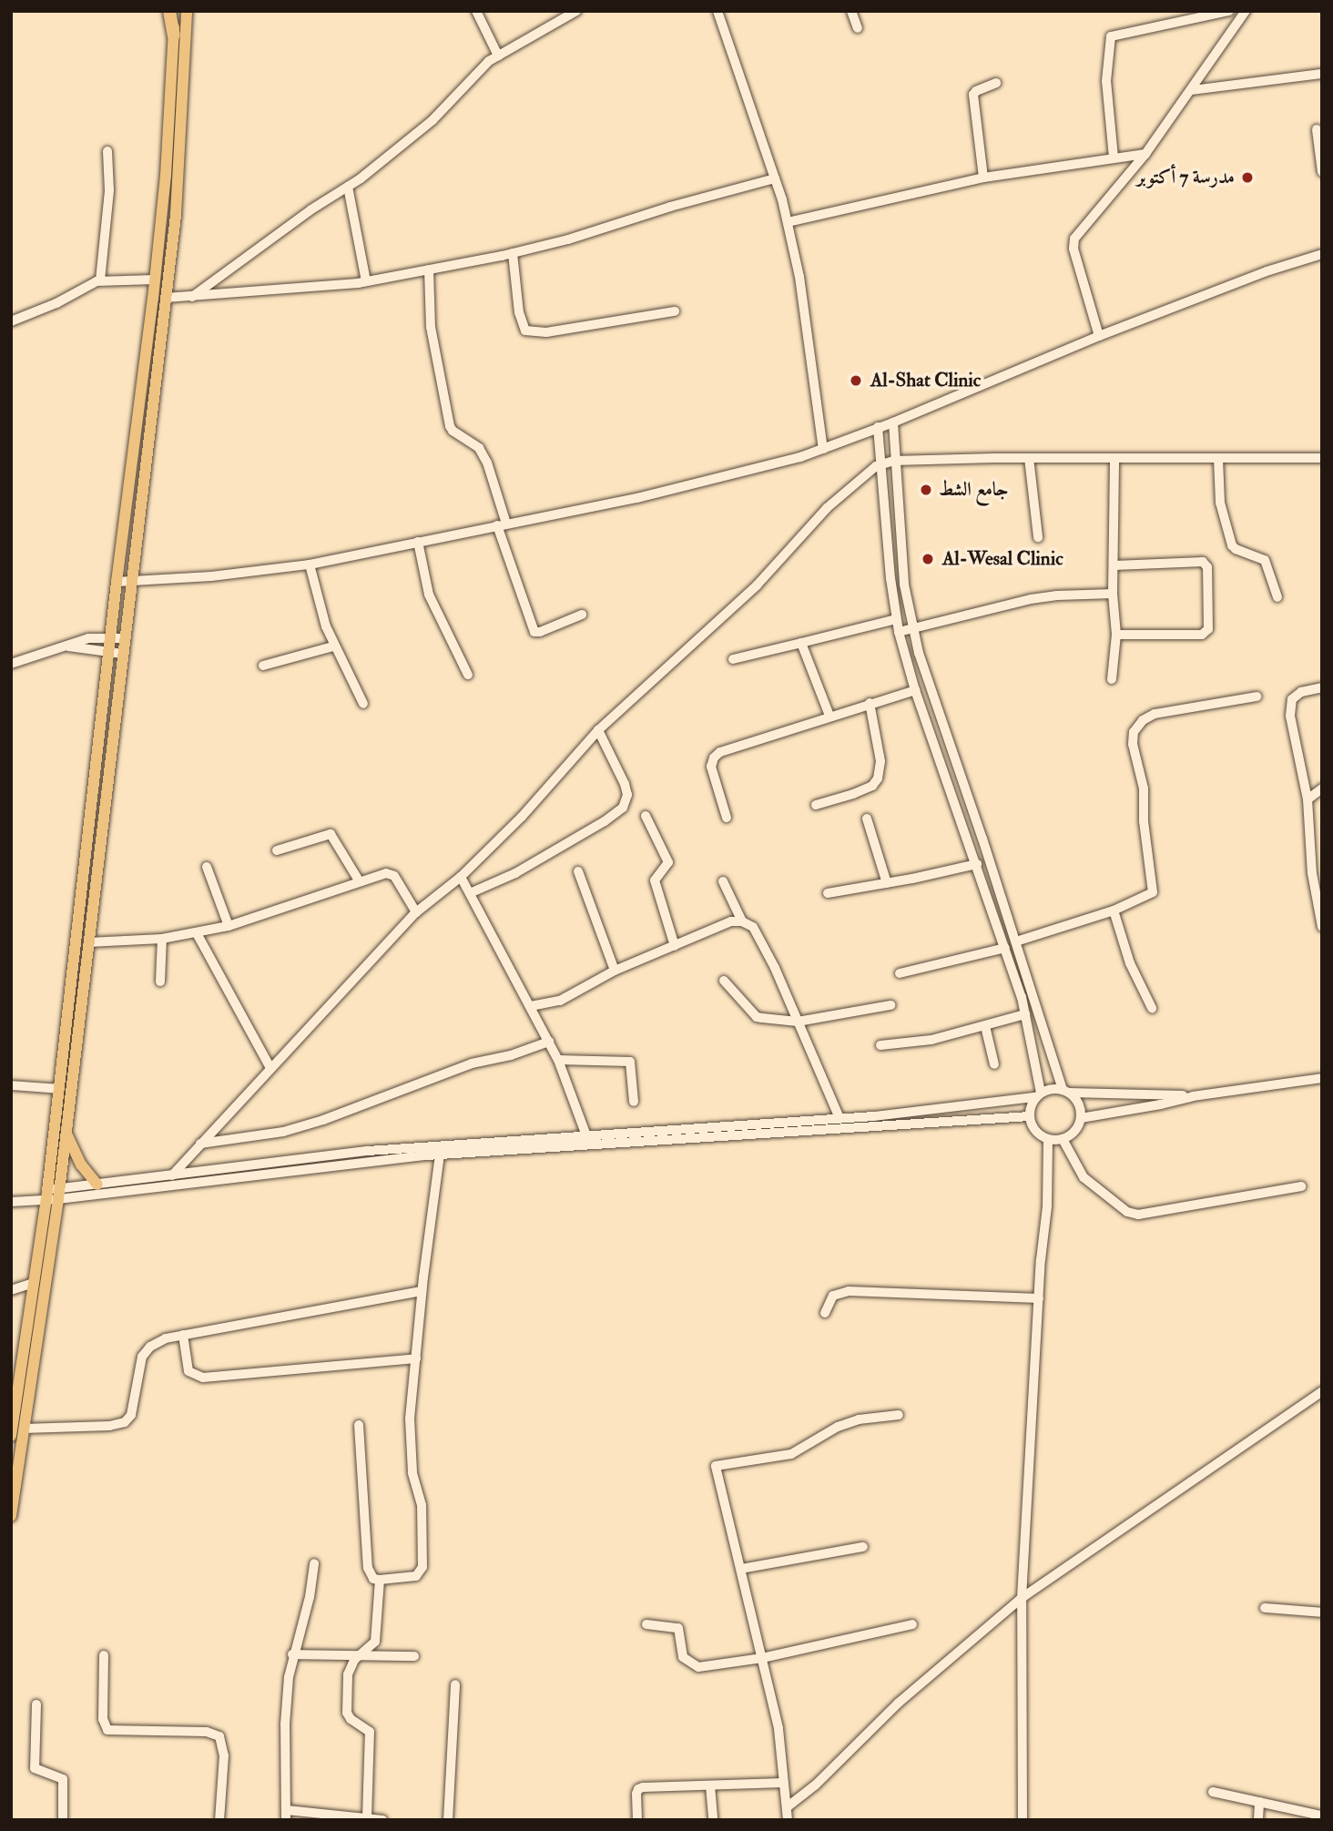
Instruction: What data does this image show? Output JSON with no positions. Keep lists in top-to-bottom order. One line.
{"places":["مدرسة 7 أكتوبر","Al-Shat Clinic","جامع الشط","Al-Wesal Clinic"]}
